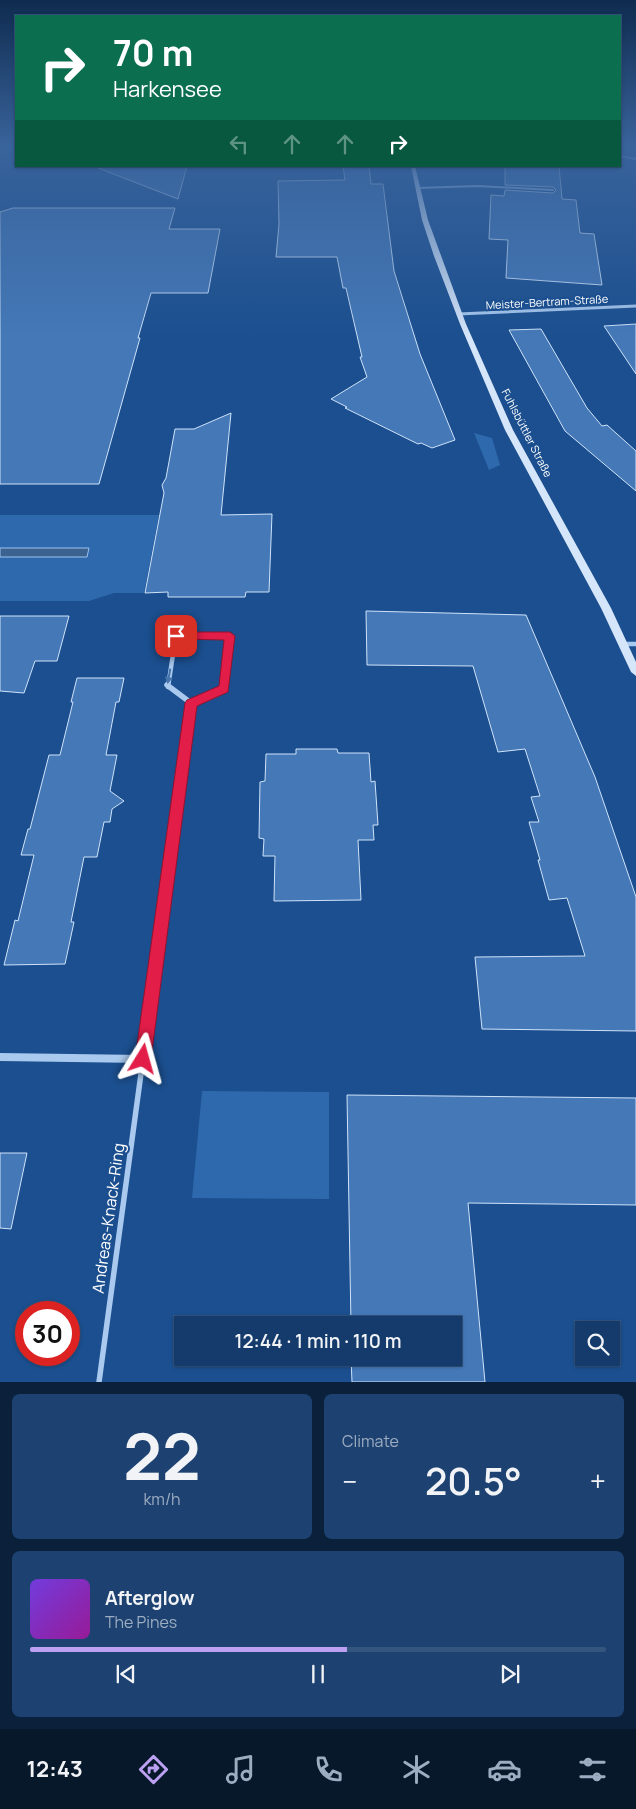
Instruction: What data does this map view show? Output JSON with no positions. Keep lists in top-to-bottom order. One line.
{"streets":{"main road":["Fuhlsbüttler Straße"],"street":["Meister-Bertram-Straße"],"lane":["Andreas-Knack-Ring"]},"crossings":[["Meister-Bertram-Straße","Fuhlsbüttler Straße"]],"page":{"turn":["70 m","Harkensee"],"limit":"30","trip":"12:44 · 1 min · 110 m","tile":[["22","km/h"],"Climate"],"heat":["−","20.5°","+"],"song":["Afterglow","The Pines"],"tabs":"12:43"}}
